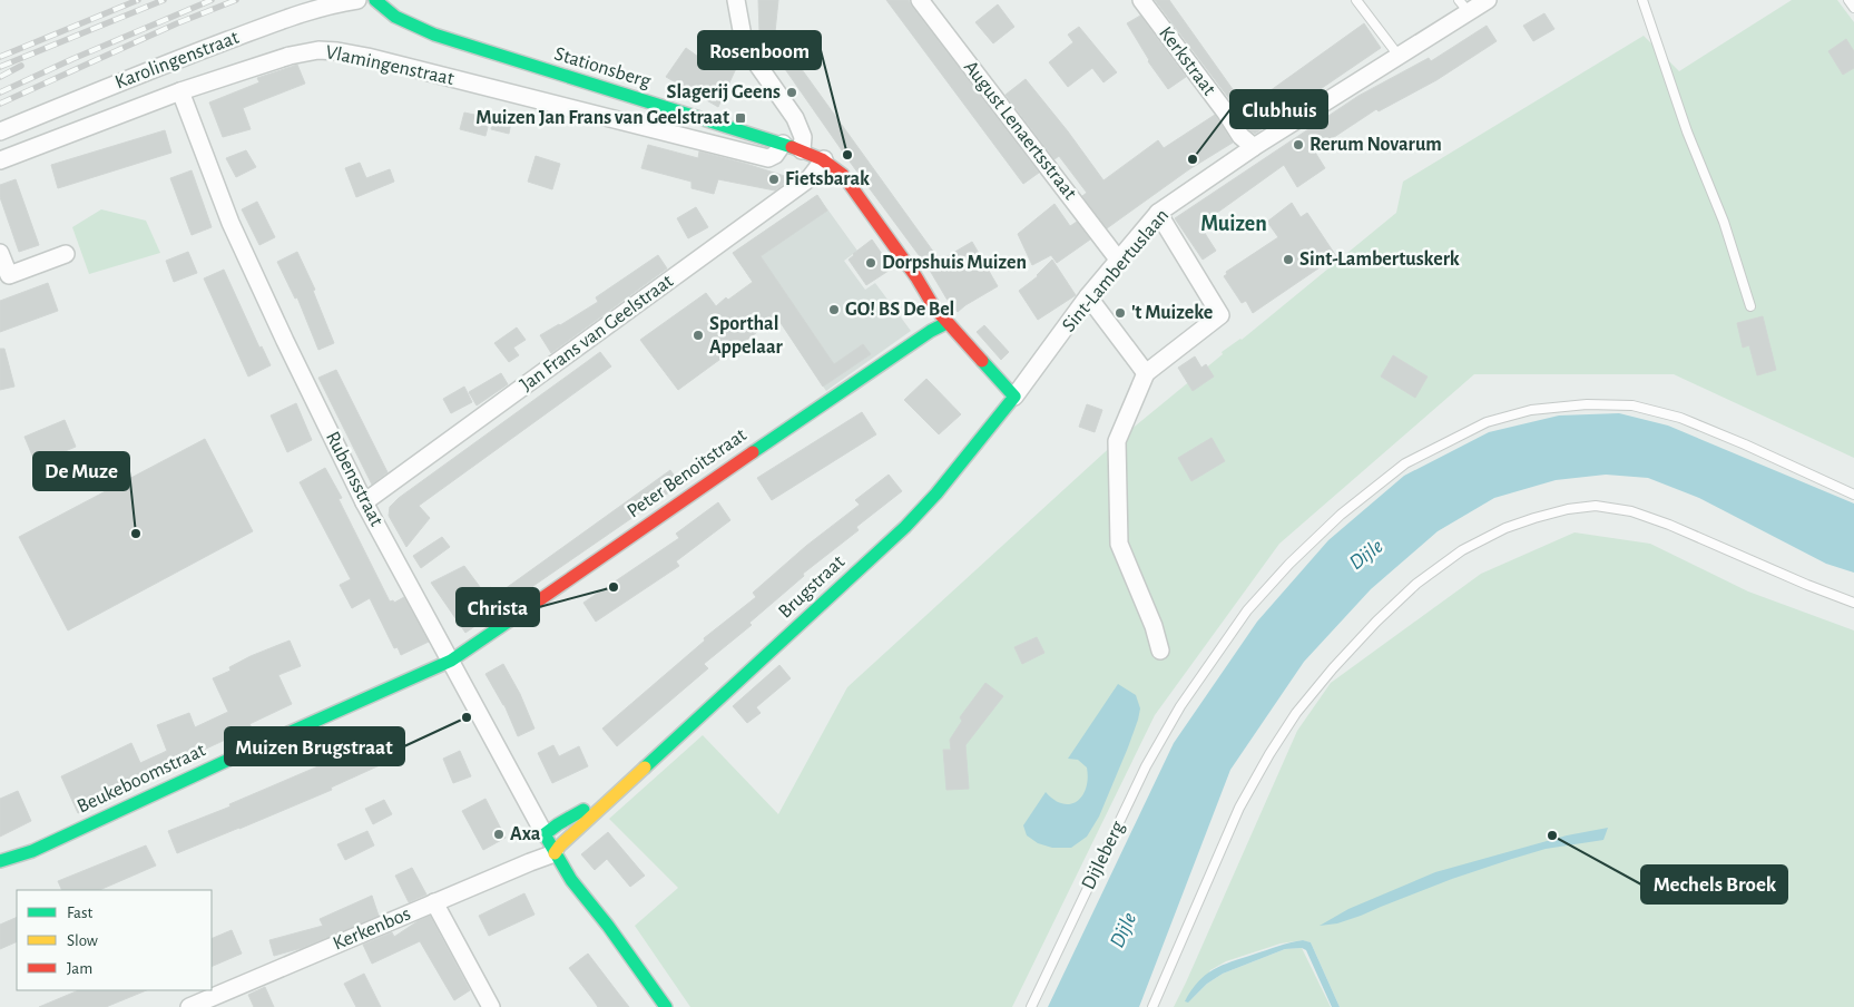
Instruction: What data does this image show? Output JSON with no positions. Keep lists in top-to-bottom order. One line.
{"streets":{"street":["Karolingenstraat","Kerkstraat","Vlamingenstraat","Stationsberg","August Lenaertsstraat","Sint-Lambertuslaan","Jan Frans van Geelstraat","Peter Benoitstraat","Rubensstraat","Brugstraat","Beukeboomstraat","Kerkenbos"],"lane":["Dijleberg"]},"crossings":[["Kerkstraat","Sint-Lambertuslaan"],["Vlamingenstraat","Stationsberg"],["Vlamingenstraat","Rubensstraat"],["Stationsberg","Sint-Lambertuslaan"],["Stationsberg","Jan Frans van Geelstraat"],["Stationsberg","Peter Benoitstraat"],["Stationsberg","Brugstraat"],["August Lenaertsstraat","Sint-Lambertuslaan"],["Sint-Lambertuslaan","Brugstraat"],["Jan Frans van Geelstraat","Rubensstraat"],["Peter Benoitstraat","Rubensstraat"],["Peter Benoitstraat","Beukeboomstraat"],["Rubensstraat","Brugstraat"],["Rubensstraat","Beukeboomstraat"],["Rubensstraat","Kerkenbos"],["Brugstraat","Kerkenbos"]],"districts":["Muizen"],"water":["Dijle"],"places":{"other":["Slagerij Geens","Rerum Novarum","Rosenboom","Clubhuis","Fietsbarak","Sint-Lambertuskerk","Dorpshuis Muizen","GO! BS De Bel","'t Muizeke","Sporthal Appelaar","De Muze","Christa","Muizen Brugstraat","Axa","Mechels Broek"],"transit":["Muizen Jan Frans van Geelstraat"]},"legend":["Fast","Slow","Jam"]}
